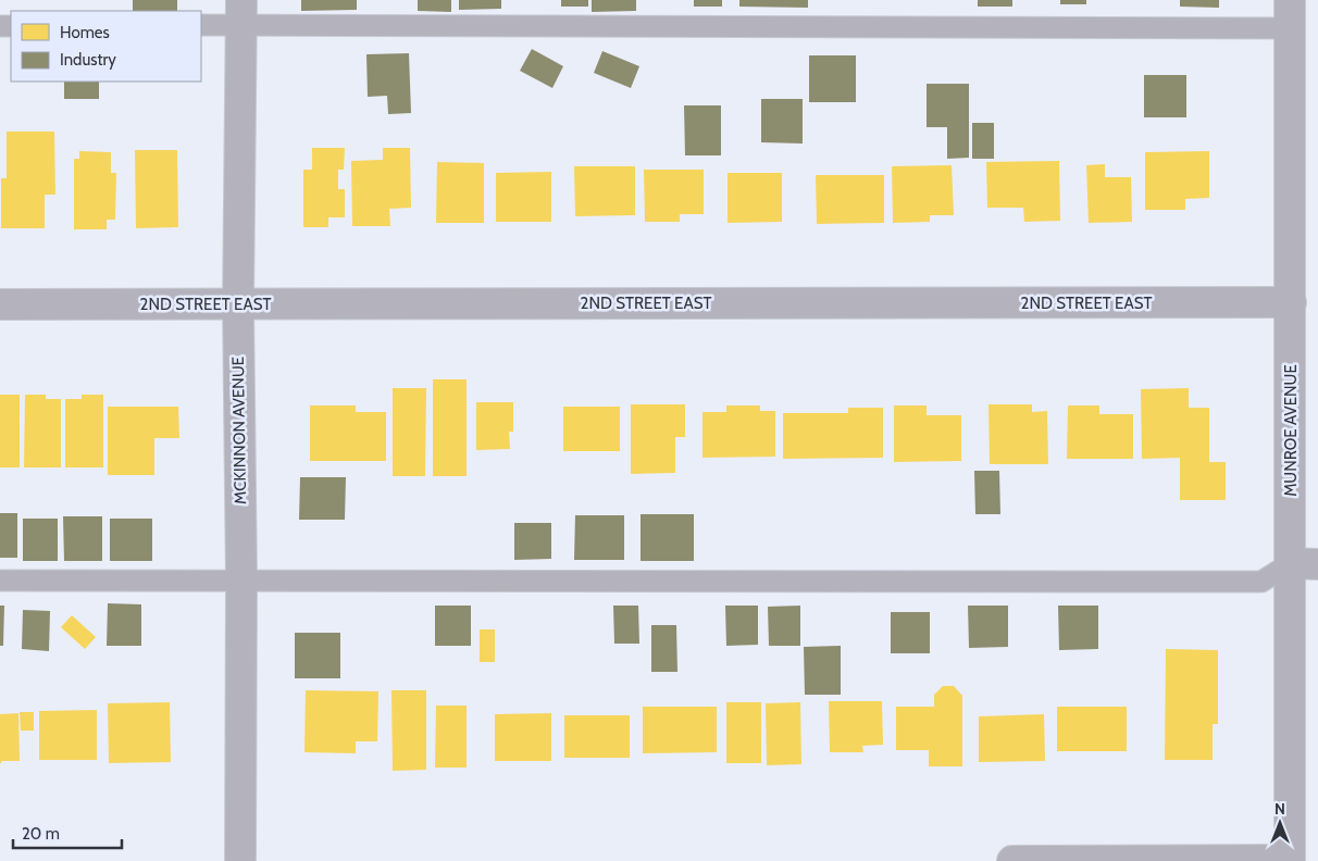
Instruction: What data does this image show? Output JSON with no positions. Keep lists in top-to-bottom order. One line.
{"streets":{"street":["2ND STREET EAST","MCKINNON AVENUE","MUNROE AVENUE"]},"crossings":[["2ND STREET EAST","MCKINNON AVENUE"],["2ND STREET EAST","MUNROE AVENUE"]],"legend":["Homes","Industry"],"scale_bar":"20 m","north":"top"}
